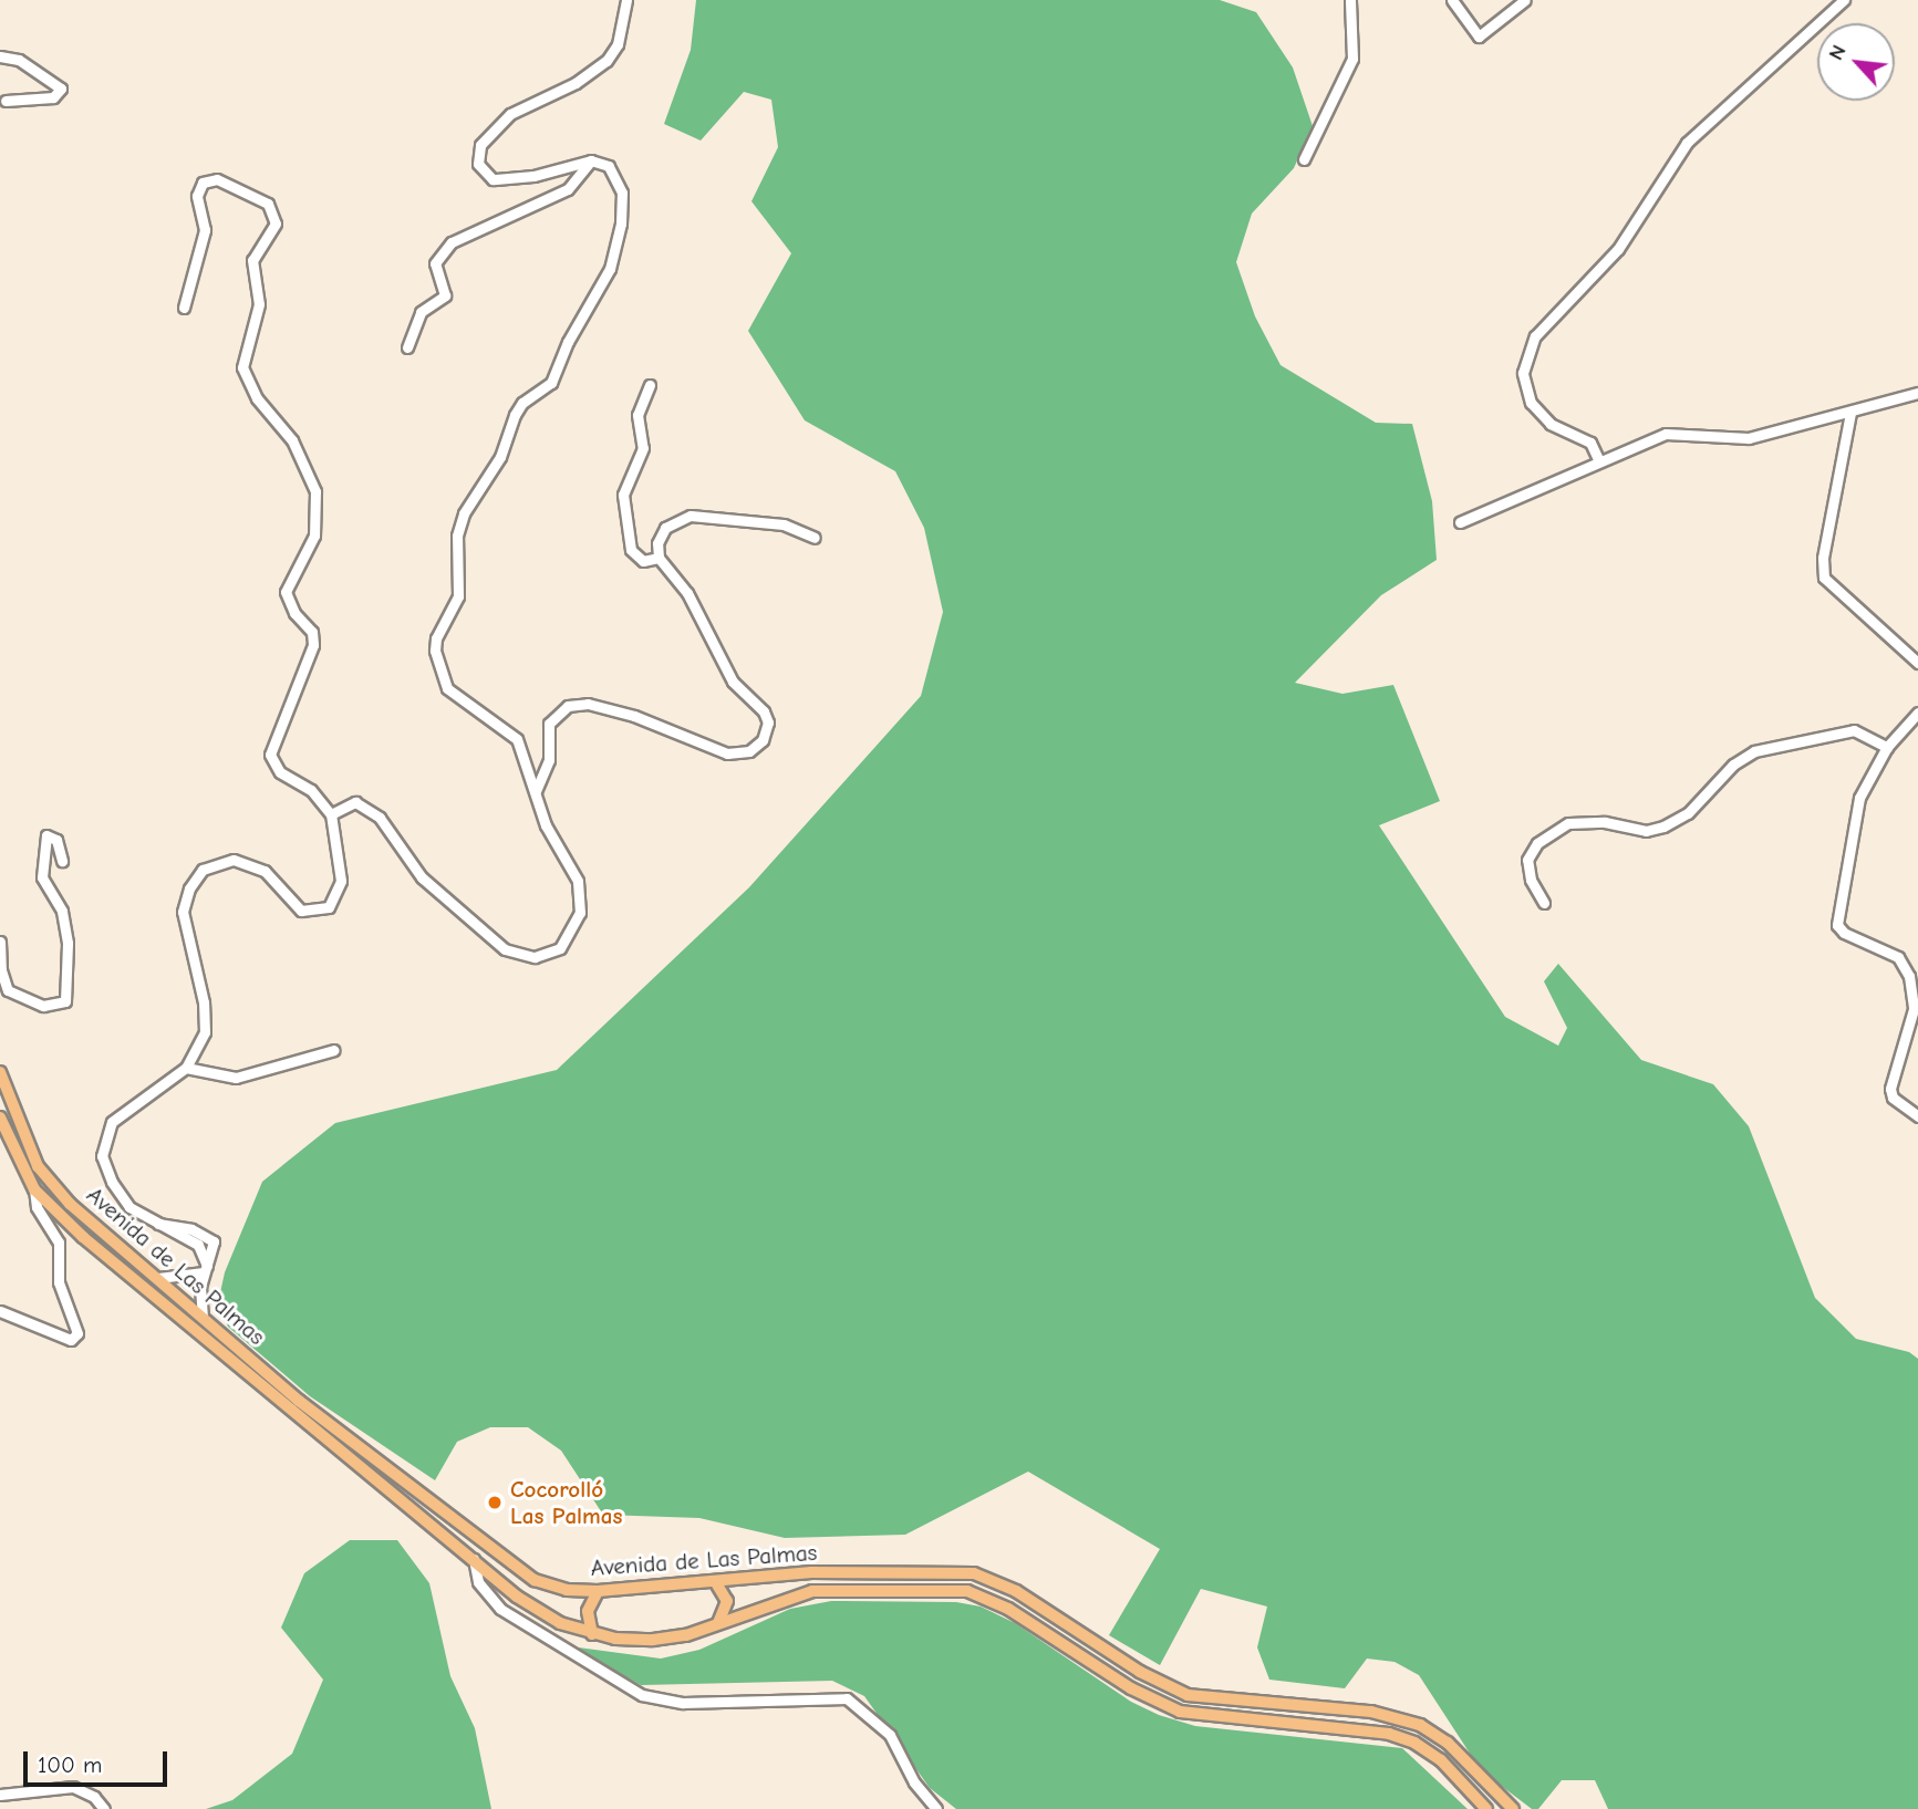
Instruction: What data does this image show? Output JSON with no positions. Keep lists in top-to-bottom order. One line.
{"streets":{"main road":["Avenida de Las Palmas"]},"places":["Cocorolló Las Palmas"],"scale_bar":"100 m","north":"top left"}
